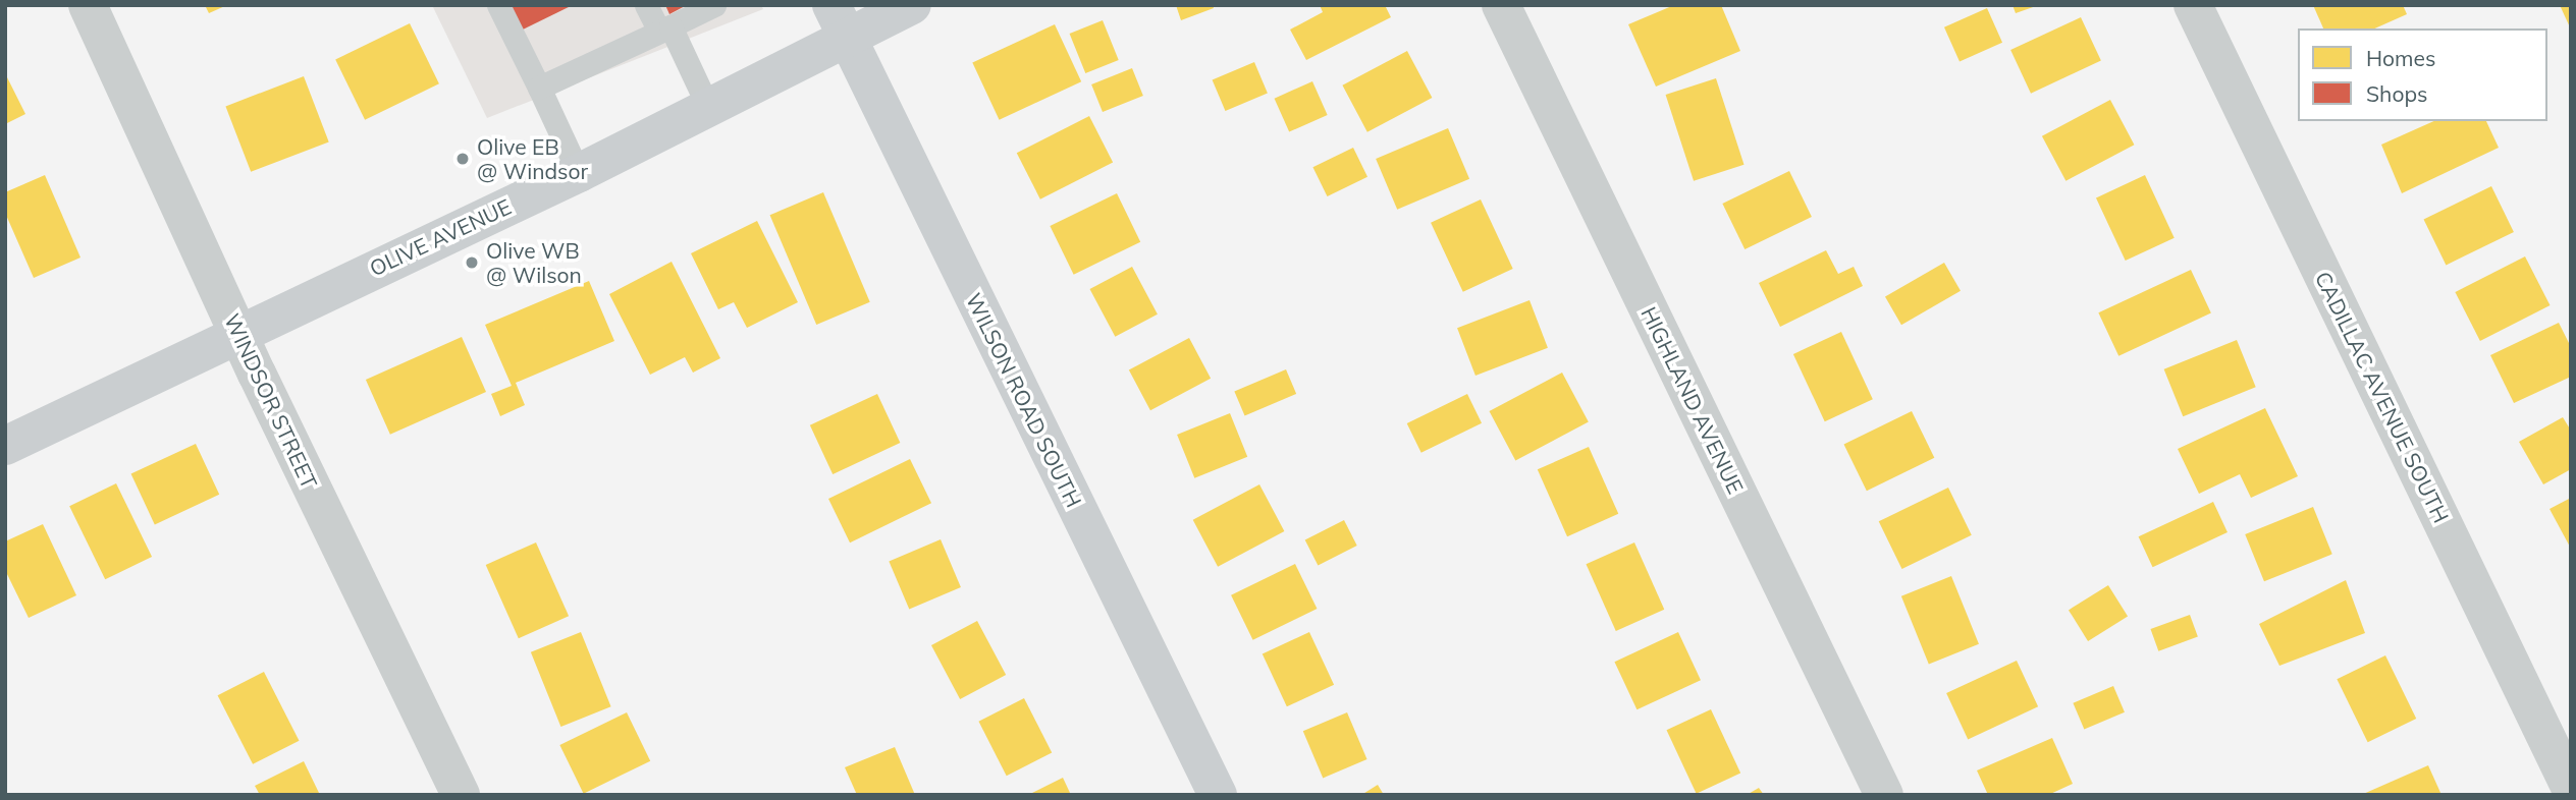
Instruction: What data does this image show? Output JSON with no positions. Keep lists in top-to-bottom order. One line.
{"streets":{"main road":["OLIVE AVENUE","WILSON ROAD SOUTH"],"street":["CADILLAC AVENUE SOUTH","HIGHLAND AVENUE","WINDSOR STREET"]},"crossings":[["OLIVE AVENUE","WILSON ROAD SOUTH"],["OLIVE AVENUE","WINDSOR STREET"]],"places":["Olive EB @ Windsor","Olive WB @ Wilson"],"legend":["Homes","Shops"]}
